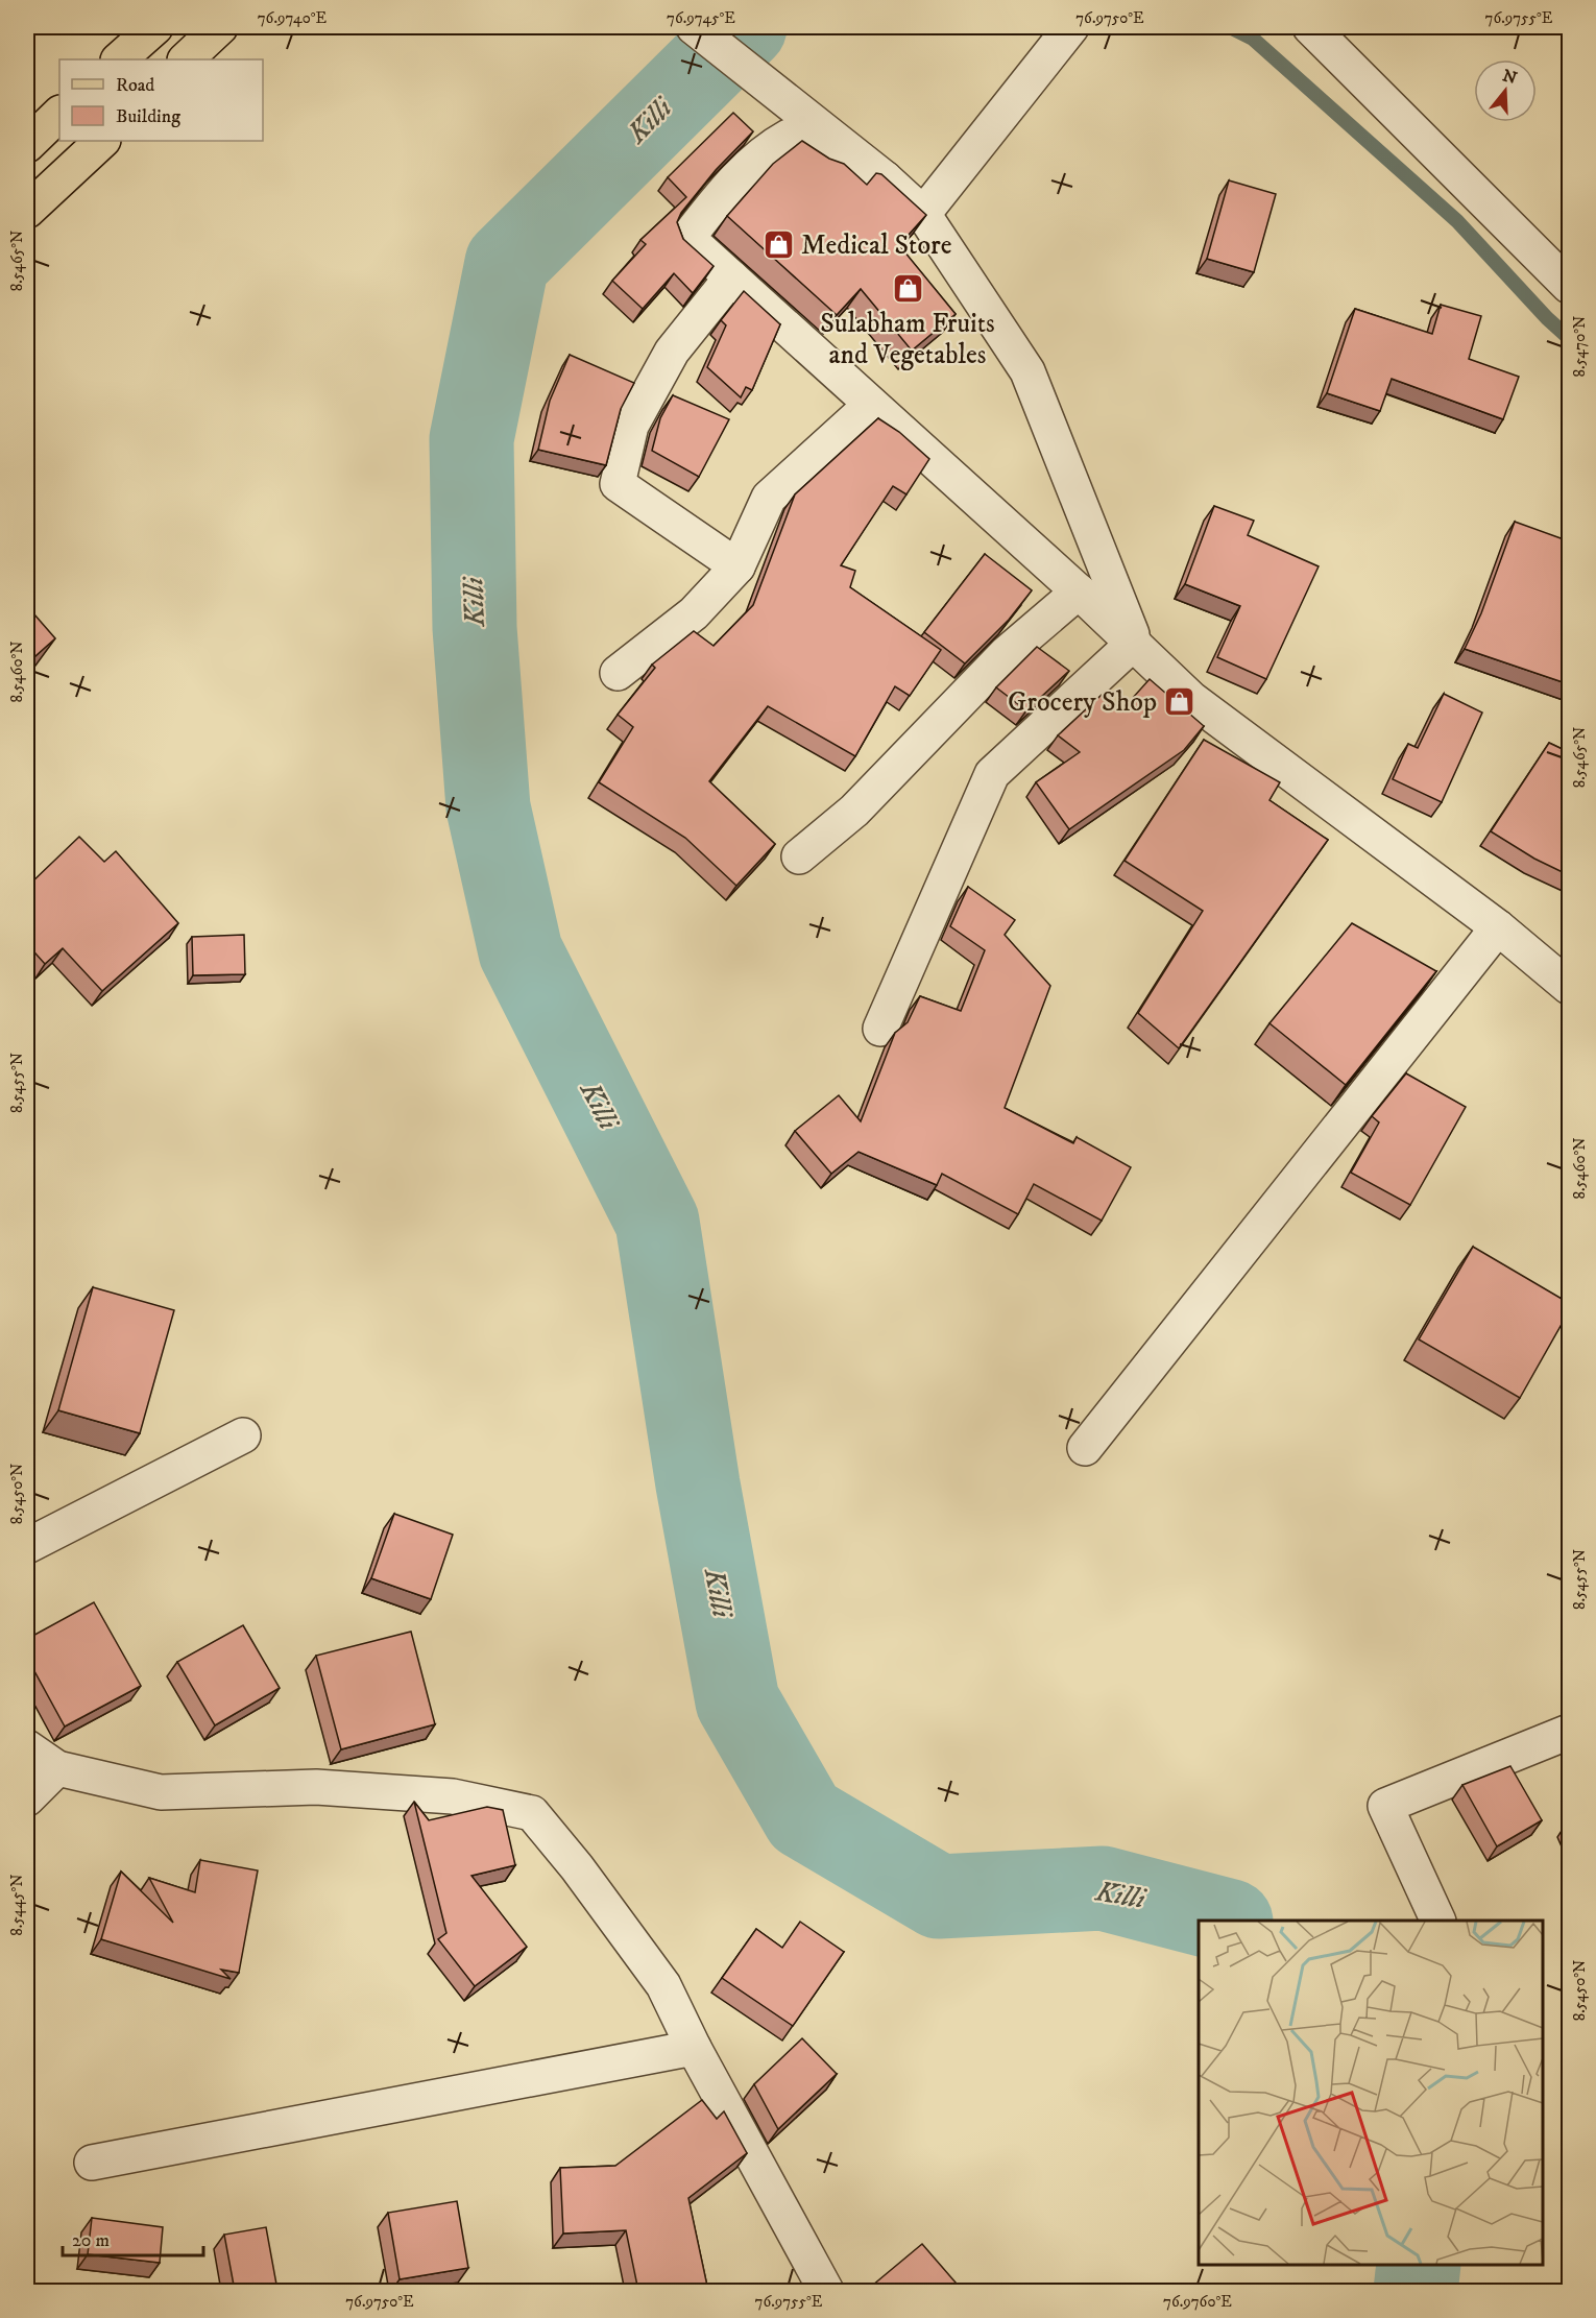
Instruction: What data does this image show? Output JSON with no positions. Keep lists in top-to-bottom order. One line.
{"water":["Killi"],"places":{"shop":["Medical Store","Sulabham Fruits and Vegetables","Grocery Shop"]},"legend":["Road","Building"],"scale_bar":"20 m","north":"top","coordinates":["76.9740°E","76.9745°E","76.9750°E","76.9755°E","8.5465°N","8.5470°N","8.5460°N","8.5455°N","8.5450°N","8.5445°N","76.9760°E"]}
